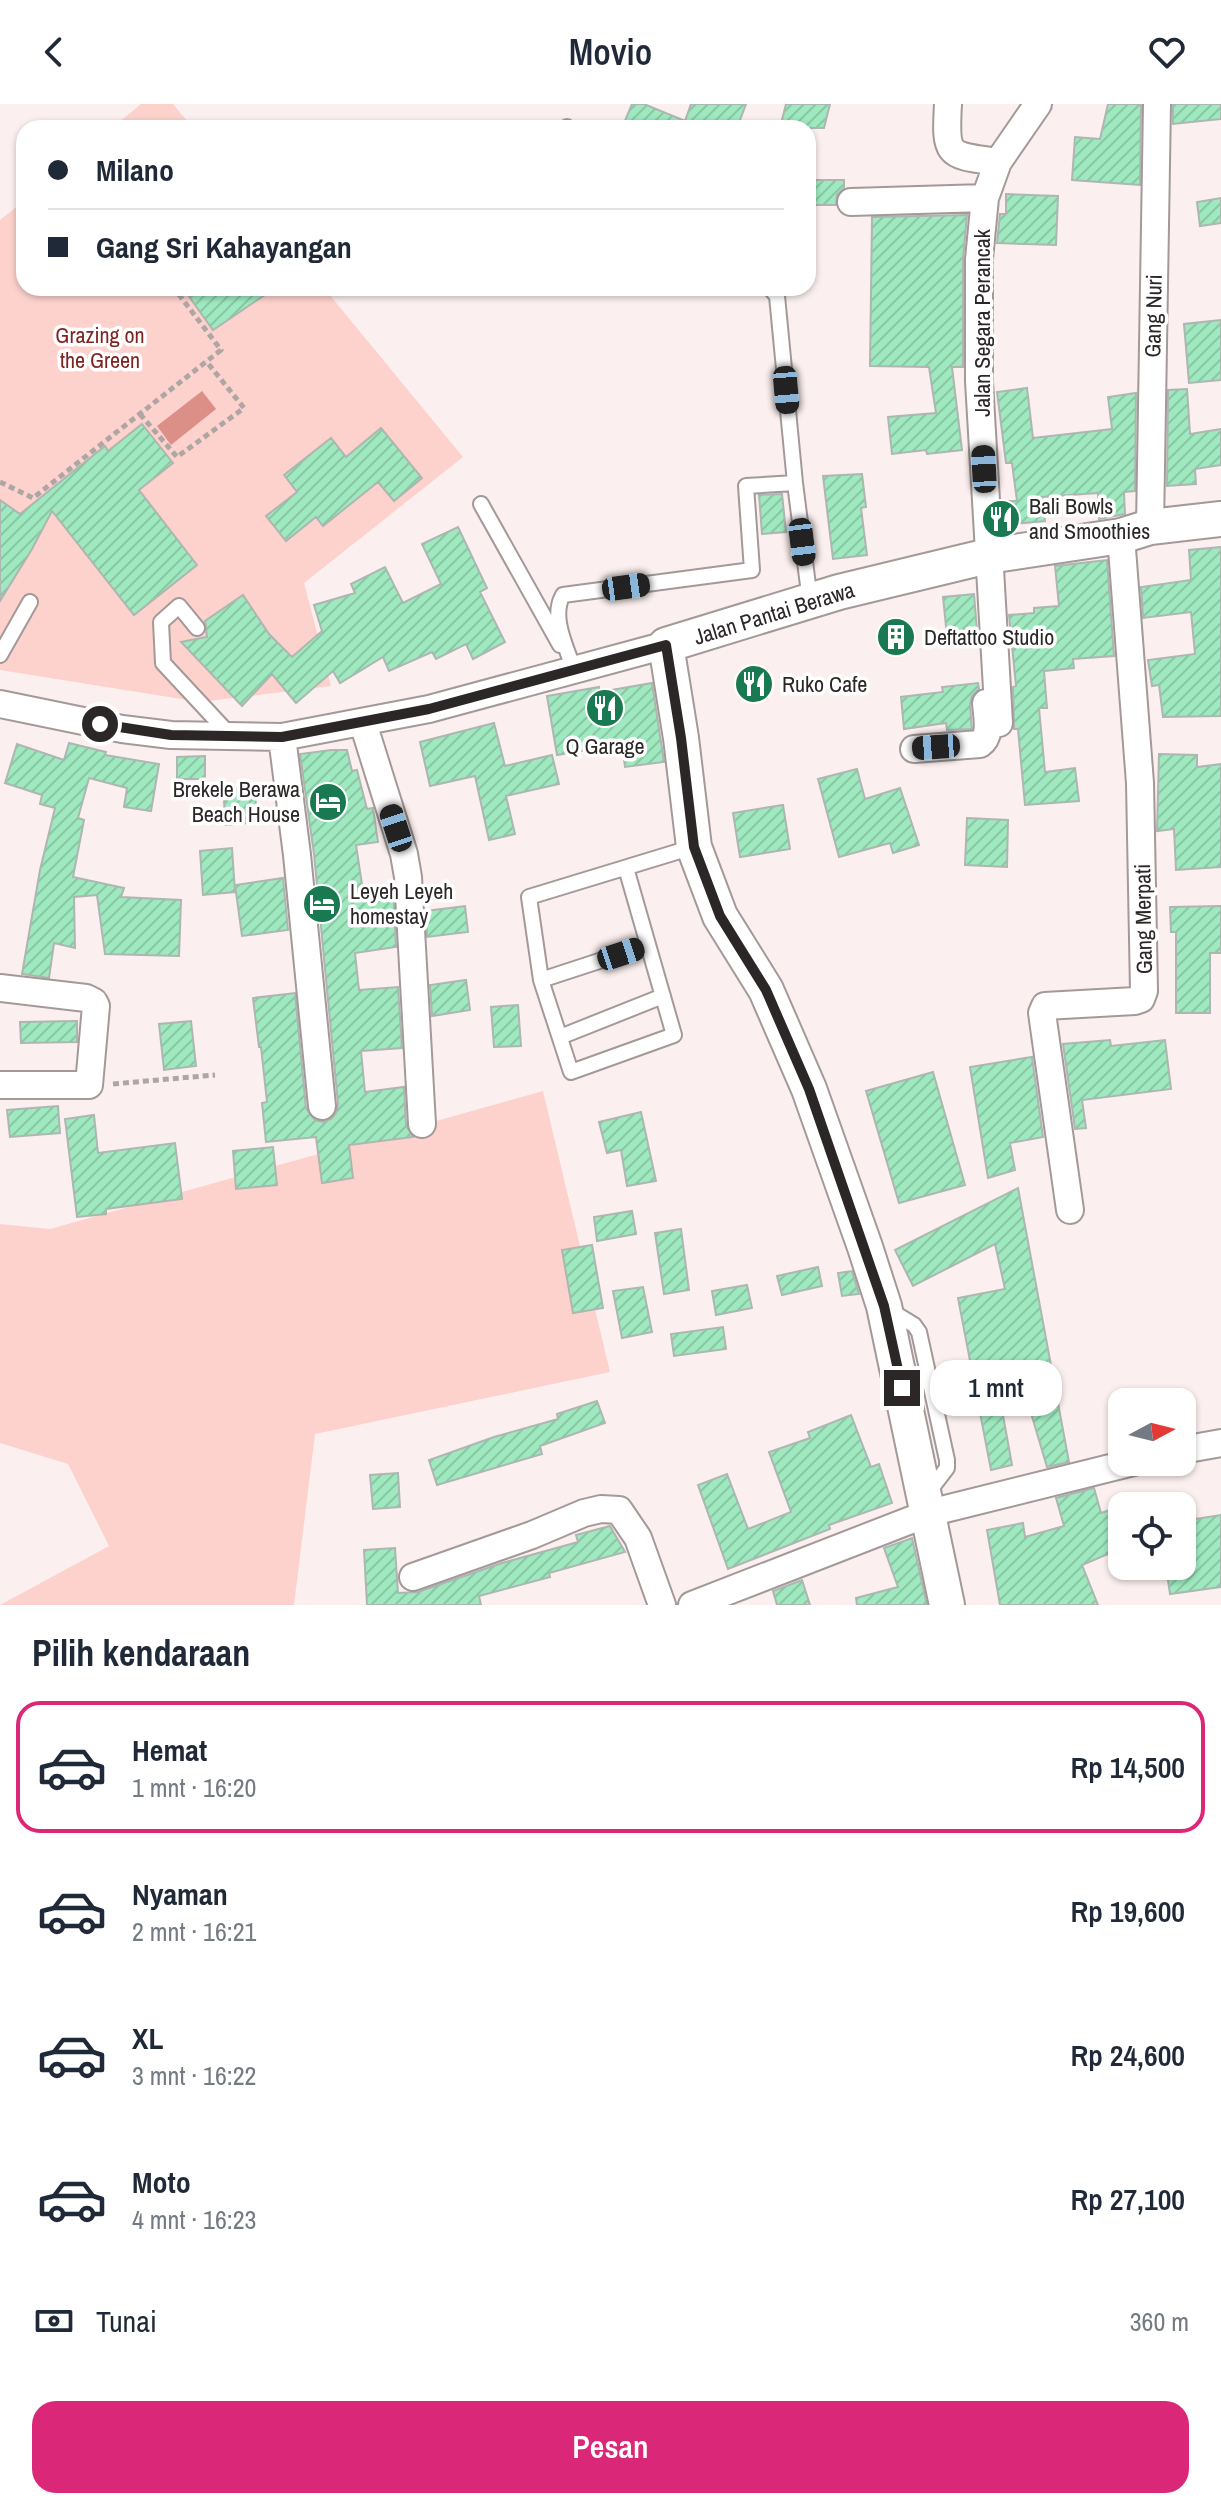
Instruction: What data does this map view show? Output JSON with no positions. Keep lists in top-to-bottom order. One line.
{"streets":{"street":["Gang Nuri","Jalan Segara Perancak","Jalan Pantai Berawa","Gang Merpati"]},"crossings":[["Gang Nuri","Jalan Pantai Berawa"],["Gang Nuri","Gang Merpati"],["Jalan Segara Perancak","Jalan Pantai Berawa"],["Jalan Pantai Berawa","Gang Merpati"]],"parks":["Grazing on the Green"],"places":{"restaurant":["Bali Bowls and Smoothies","Ruko Cafe","Q Garage"],"building":["Deftattoo Studio"],"hotel":["Brekele Berawa Beach House","Leyeh Leyeh homestay"]},"north":"right","page":{"header":"Movio","banner":["Milano","Gang Sri Kahayangan"],"bubble":"1 mnt","heading":"Pilih kendaraan","list":[{"name":"Hemat","note":"1 mnt · 16:20","value":"Rp 14,500"},{"name":"Nyaman","note":"2 mnt · 16:21","value":"Rp 19,600"},{"name":"XL","note":"3 mnt · 16:22","value":"Rp 24,600"},{"name":"Moto","note":"4 mnt · 16:23","value":"Rp 27,100"}],"pay":["Tunai","360 m"],"buttons":"Pesan"}}
